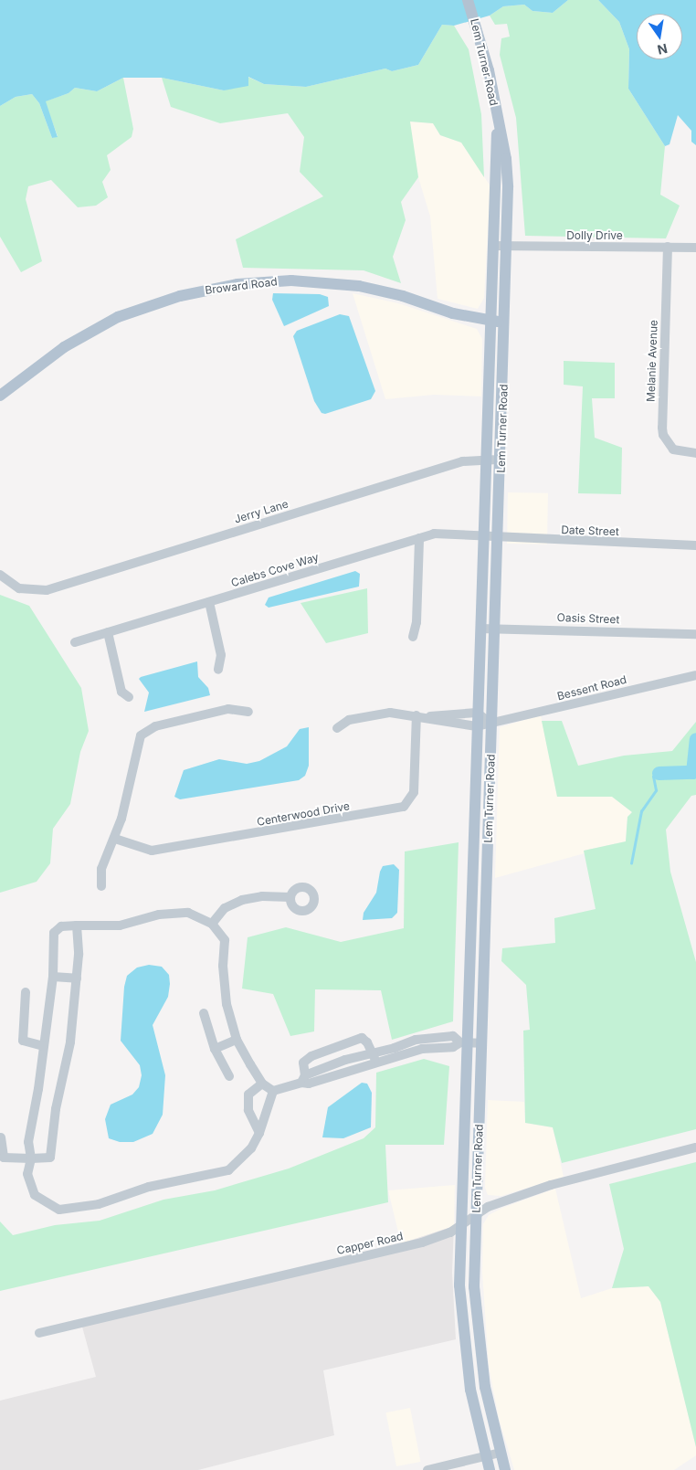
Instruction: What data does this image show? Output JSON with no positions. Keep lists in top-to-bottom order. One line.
{"streets":{"main road":["Lem Turner Road","Broward Road"],"street":["Dolly Drive","Melanie Avenue","Jerry Lane","Date Street","Calebs Cove Way","Oasis Street","Bessent Road","Centerwood Drive","Capper Road"]},"crossings":[["Lem Turner Road","Dolly Drive"],["Lem Turner Road","Broward Road"],["Lem Turner Road","Jerry Lane"],["Lem Turner Road","Date Street"],["Lem Turner Road","Calebs Cove Way"],["Lem Turner Road","Oasis Street"],["Lem Turner Road","Bessent Road"],["Lem Turner Road","Capper Road"],["Dolly Drive","Melanie Avenue"],["Date Street","Calebs Cove Way"],["Bessent Road","Centerwood Drive"]],"north":"bottom"}
